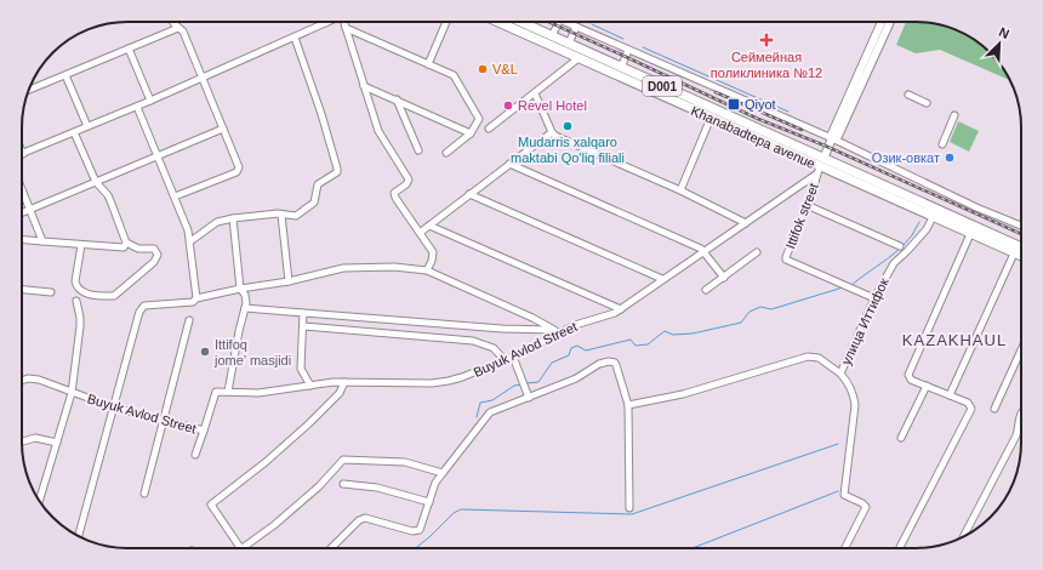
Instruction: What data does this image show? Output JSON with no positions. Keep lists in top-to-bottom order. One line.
{"streets":{"highway":["D001","Khanabadtepa avenue"],"street":["Ittifok street","улица Иттифок","Buyuk Avlod Street"]},"crossings":[["Khanabadtepa avenue","Ittifok street"],["Khanabadtepa avenue","улица Иттифок"],["Khanabadtepa avenue","Buyuk Avlod Street"],["Ittifok street","улица Иттифок"],["Ittifok street","Buyuk Avlod Street"]],"districts":["KAZAKHAUL"],"places":{"health":["Сеймейная поликлиника №12"],"other":["V&L","Revel Hotel","Mudarris xalqaro maktabi Qo'liq filiali","Озик-овкат","Ittifoq jome’ masjidi"],"transit":["Qiyot"]},"north":"top right"}
